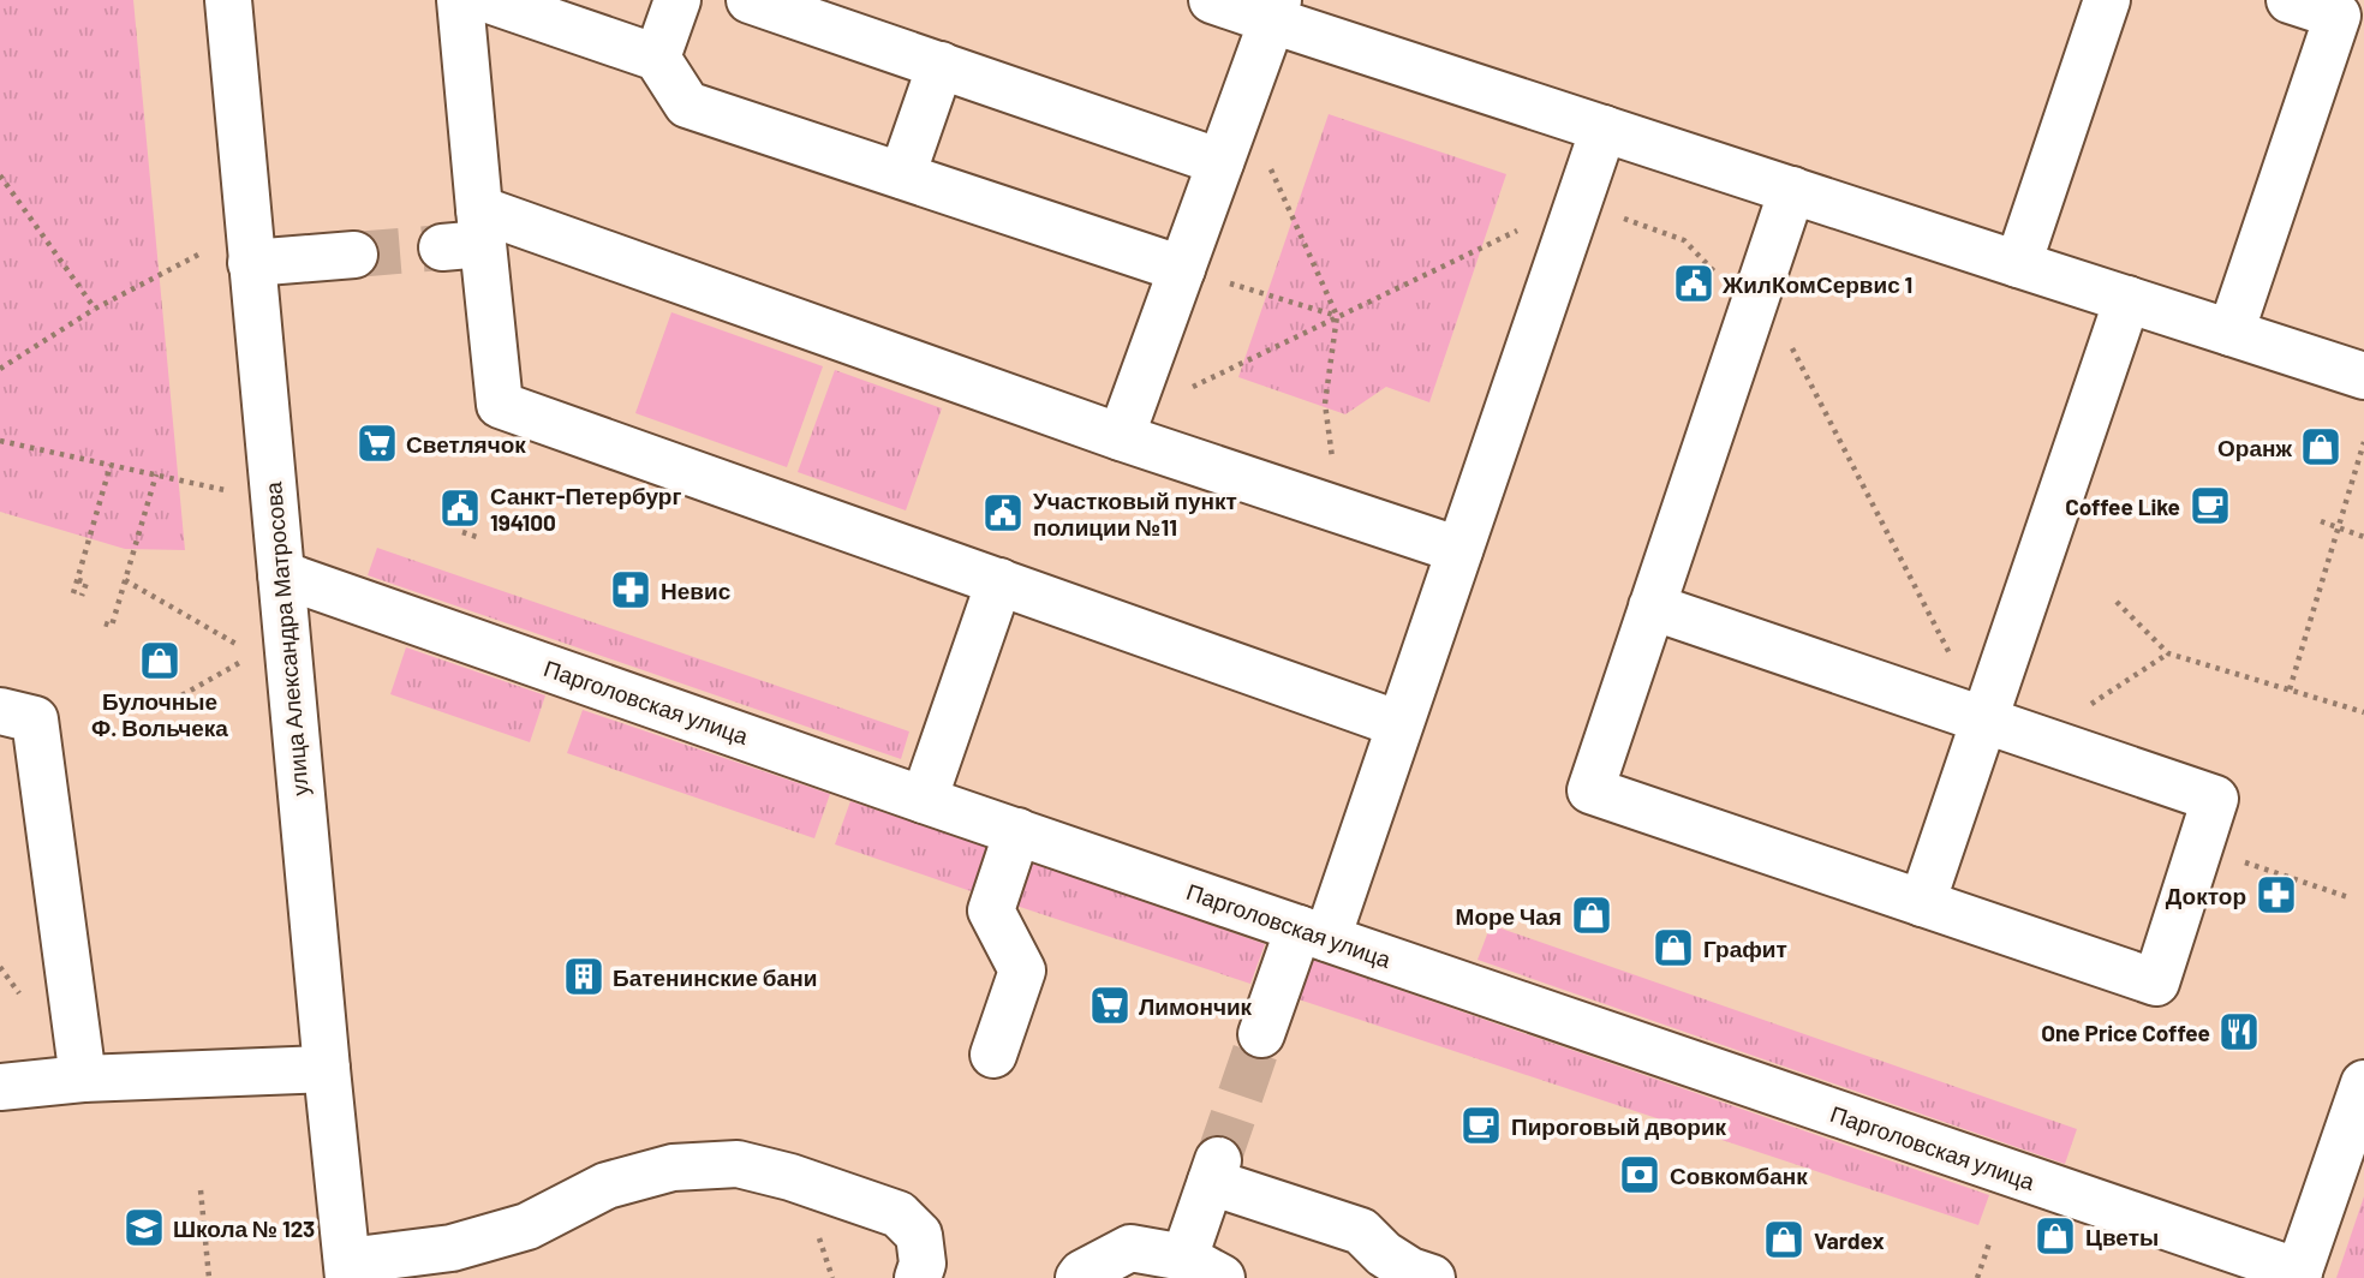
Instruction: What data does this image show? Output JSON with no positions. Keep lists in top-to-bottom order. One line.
{"streets":{"street":["улица Александра Матросова","Парголовская улица"]},"crossings":[["улица Александра Матросова","Парголовская улица"]],"places":{"public building":["ЖилКомСервис 1","Санкт-Петербург 194100","Участковый пункт полиции №11"],"supermarket":["Светлячок","Лимончик"],"shop":["Оранж","Булочные Ф. Вольчека","Море Чая","Графит","Цветы","Vardex"],"cafe":["Coffee Like","Пироговый дворик"],"pharmacy":["Невис","Доктор"],"building":["Батенинские бани"],"restaurant":["One Price Coffee"],"bank":["Совкомбанк"],"school or university":["Школа № 123"]}}
